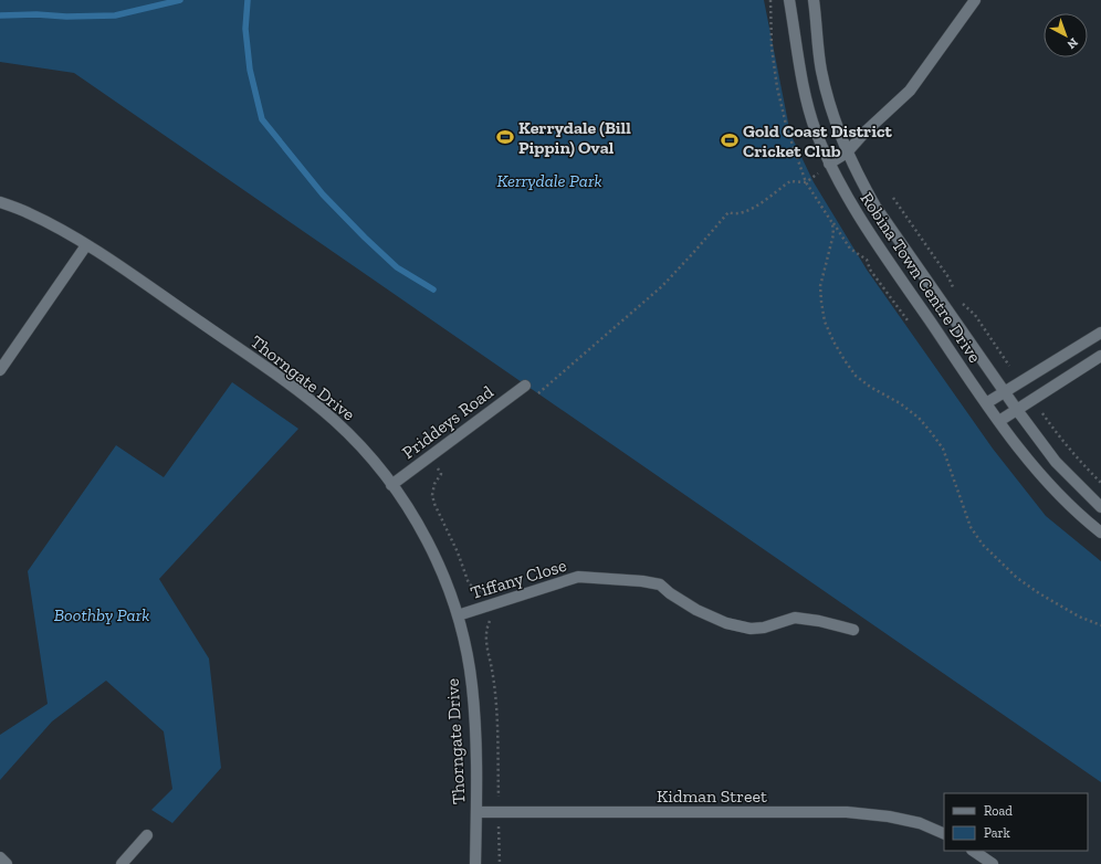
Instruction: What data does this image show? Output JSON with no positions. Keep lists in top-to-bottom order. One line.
{"streets":{"street":["Robina Town Centre Drive","Thorngate Drive","Priddeys Road","Tiffany Close","Kidman Street"]},"crossings":[["Thorngate Drive","Priddeys Road"],["Thorngate Drive","Tiffany Close"],["Thorngate Drive","Kidman Street"]],"parks":["Kerrydale Park","Boothby Park"],"places":{"sports":["Kerrydale (Bill Pippin) Oval","Gold Coast District Cricket Club"]},"legend":["Road","Park"],"north":"bottom right"}
